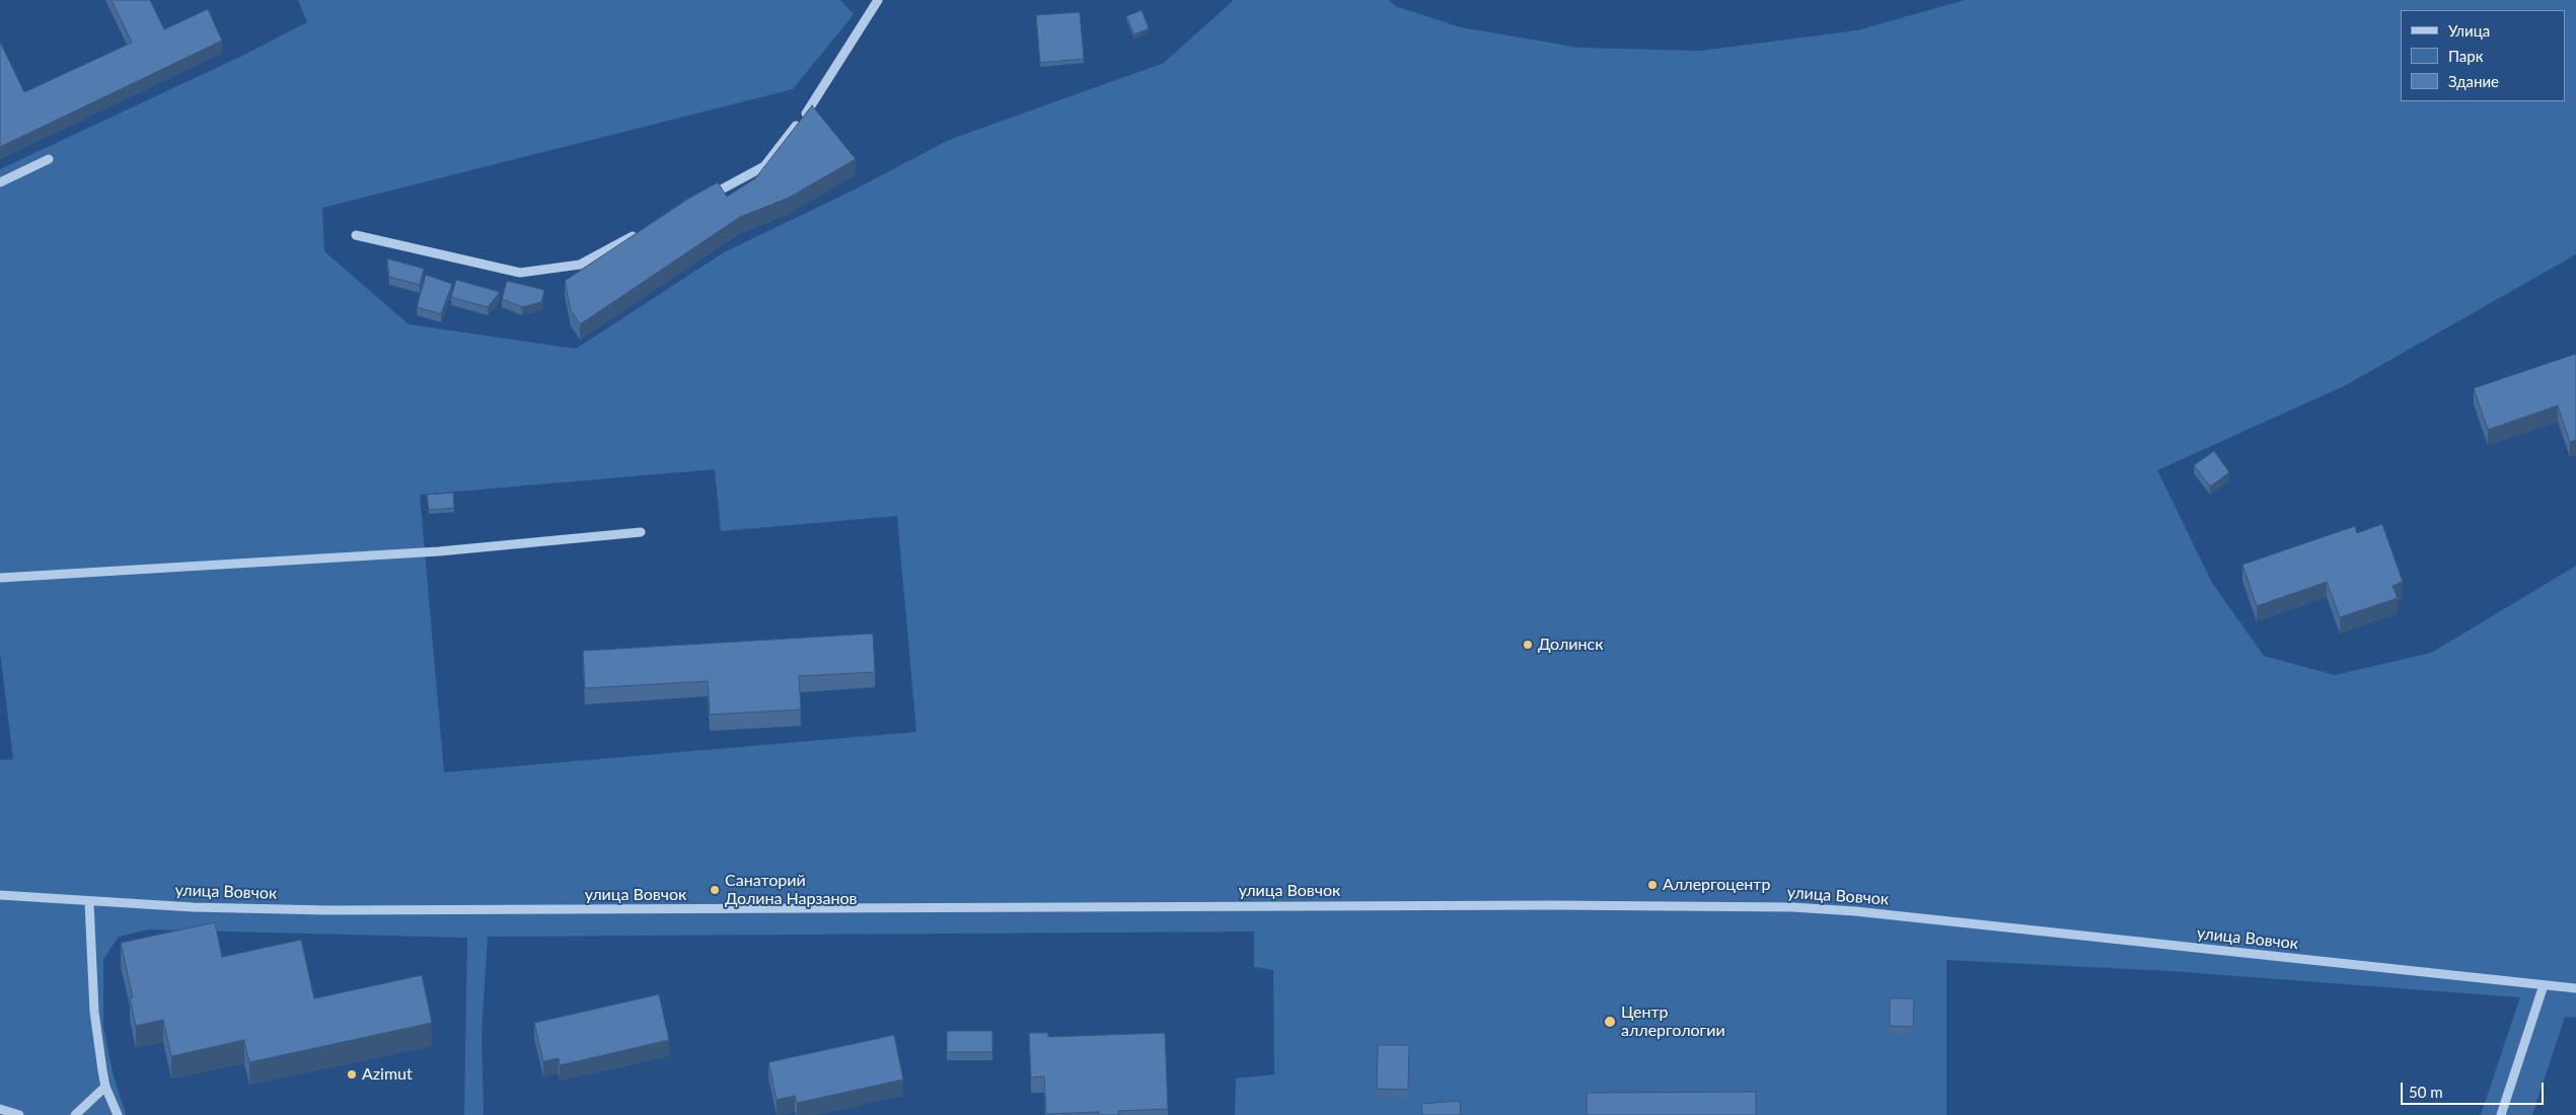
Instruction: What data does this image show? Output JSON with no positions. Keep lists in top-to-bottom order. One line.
{"streets":{"street":["улица Вовчок"]},"places":["Долинск","Аллергоцентр","Санаторий Долина Нарзанов","Центр аллергологии","Azimut"],"legend":["Улица","Парк","Здание"],"scale_bar":"50 m"}
